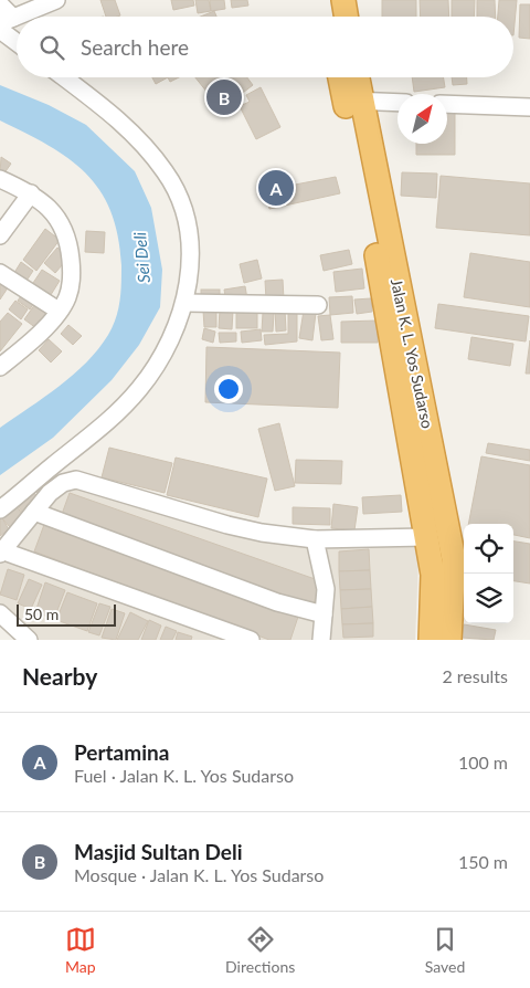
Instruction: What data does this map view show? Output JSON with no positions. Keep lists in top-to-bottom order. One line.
{"streets":{"highway":["Jalan K. L. Yos Sudarso"]},"water":["Sei Deli"],"scale_bar":"50 m","north":"top right","page":{"search":"Search here","pins":["B","A"],"scale":"50 m","heading":["Nearby","2 results"],"list":[{"mark":"A","name":"Pertamina","note":"Fuel · Jalan K. L. Yos Sudarso","value":"100 m"},{"mark":"B","name":"Masjid Sultan Deli","note":"Mosque · Jalan K. L. Yos Sudarso","value":"150 m"}],"nav":["Map","Directions","Saved"]}}
